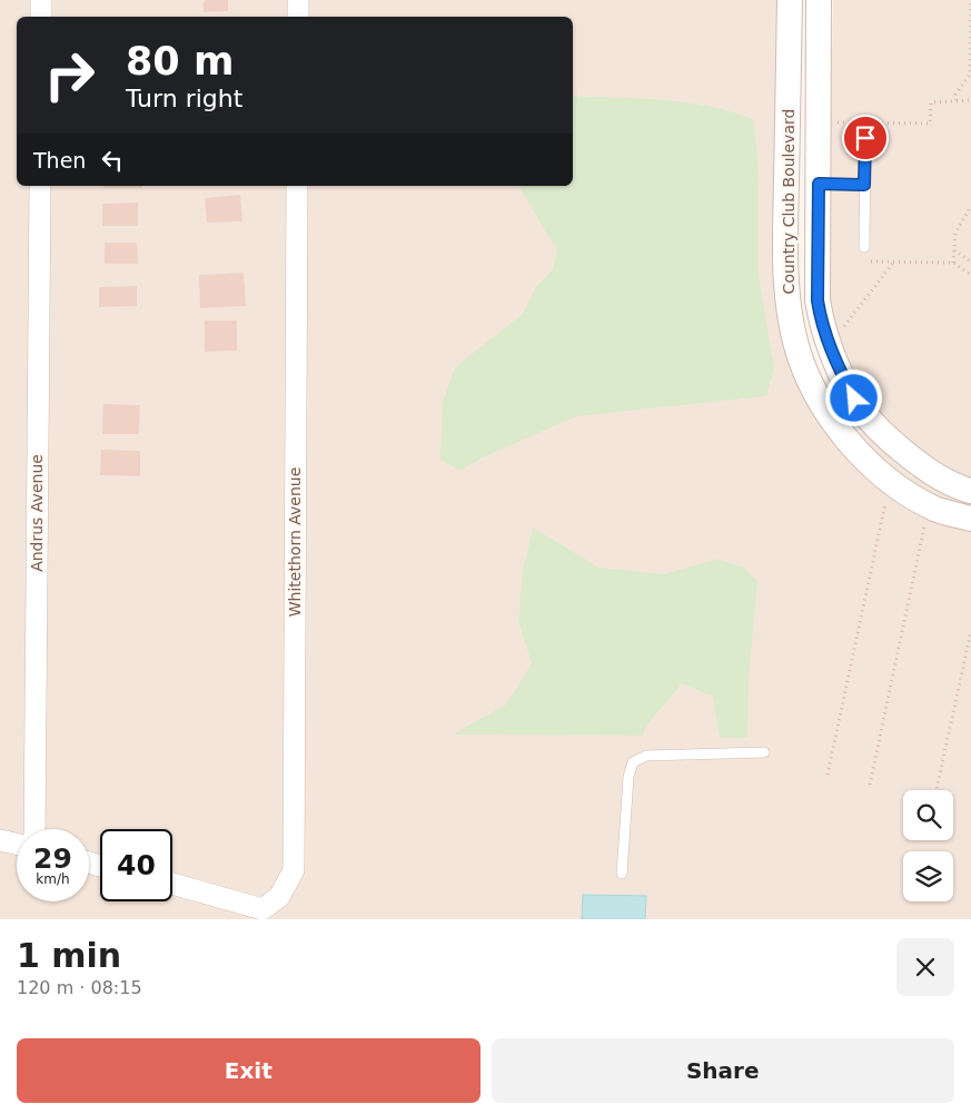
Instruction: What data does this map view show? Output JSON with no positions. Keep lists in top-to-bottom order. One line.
{"streets":{"street":["Country Club Boulevard","Andrus Avenue","Whitethorn Avenue"]},"page":{"turn":["80 m","Turn right"],"then":"Then","speed":"29 km/h","limit":"40","heading":["1 min","120 m · 08:15"],"buttons":["Exit","Share"]}}
